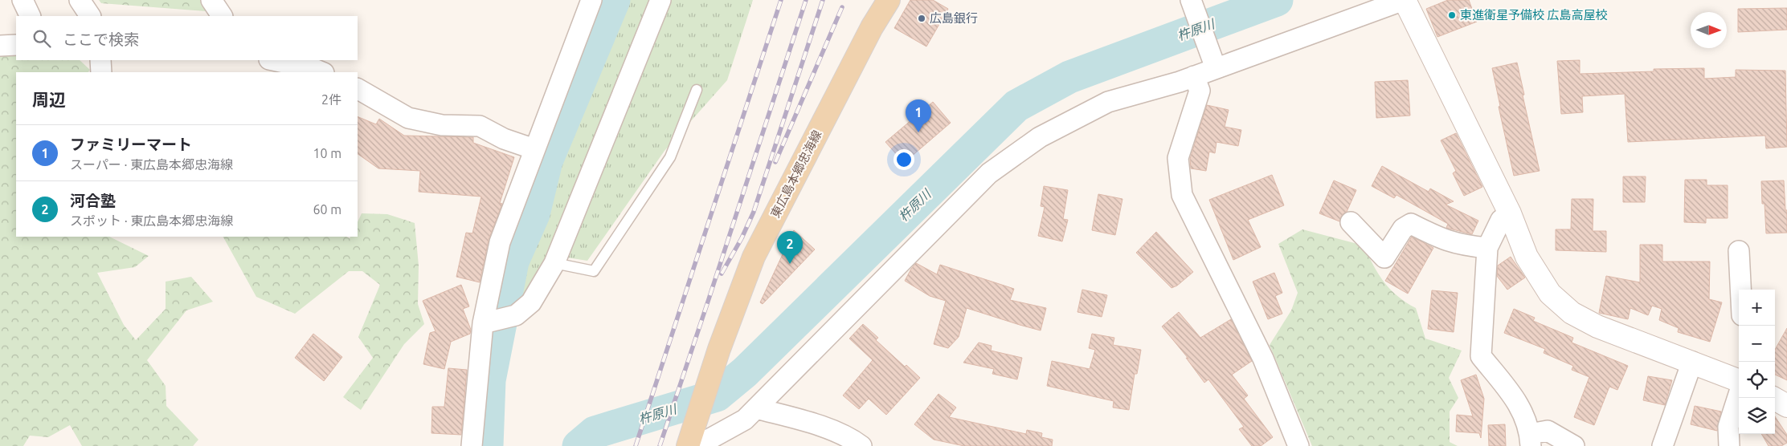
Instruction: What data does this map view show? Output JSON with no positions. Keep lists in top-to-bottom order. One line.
{"streets":{"main road":["東広島本郷忠海線"]},"water":["杵原川"],"places":["東進衛星予備校 広島高屋校","広島銀行"],"north":"right","page":{"search":"ここで検索","heading":["周辺","2件"],"pins":["1","2"],"list":[{"mark":"1","name":"ファミリーマート","note":"スーパー · 東広島本郷忠海線","value":"10 m"},{"mark":"2","name":"河合塾","note":"スポット · 東広島本郷忠海線","value":"60 m"}],"map_buttons":["+","−"]}}
